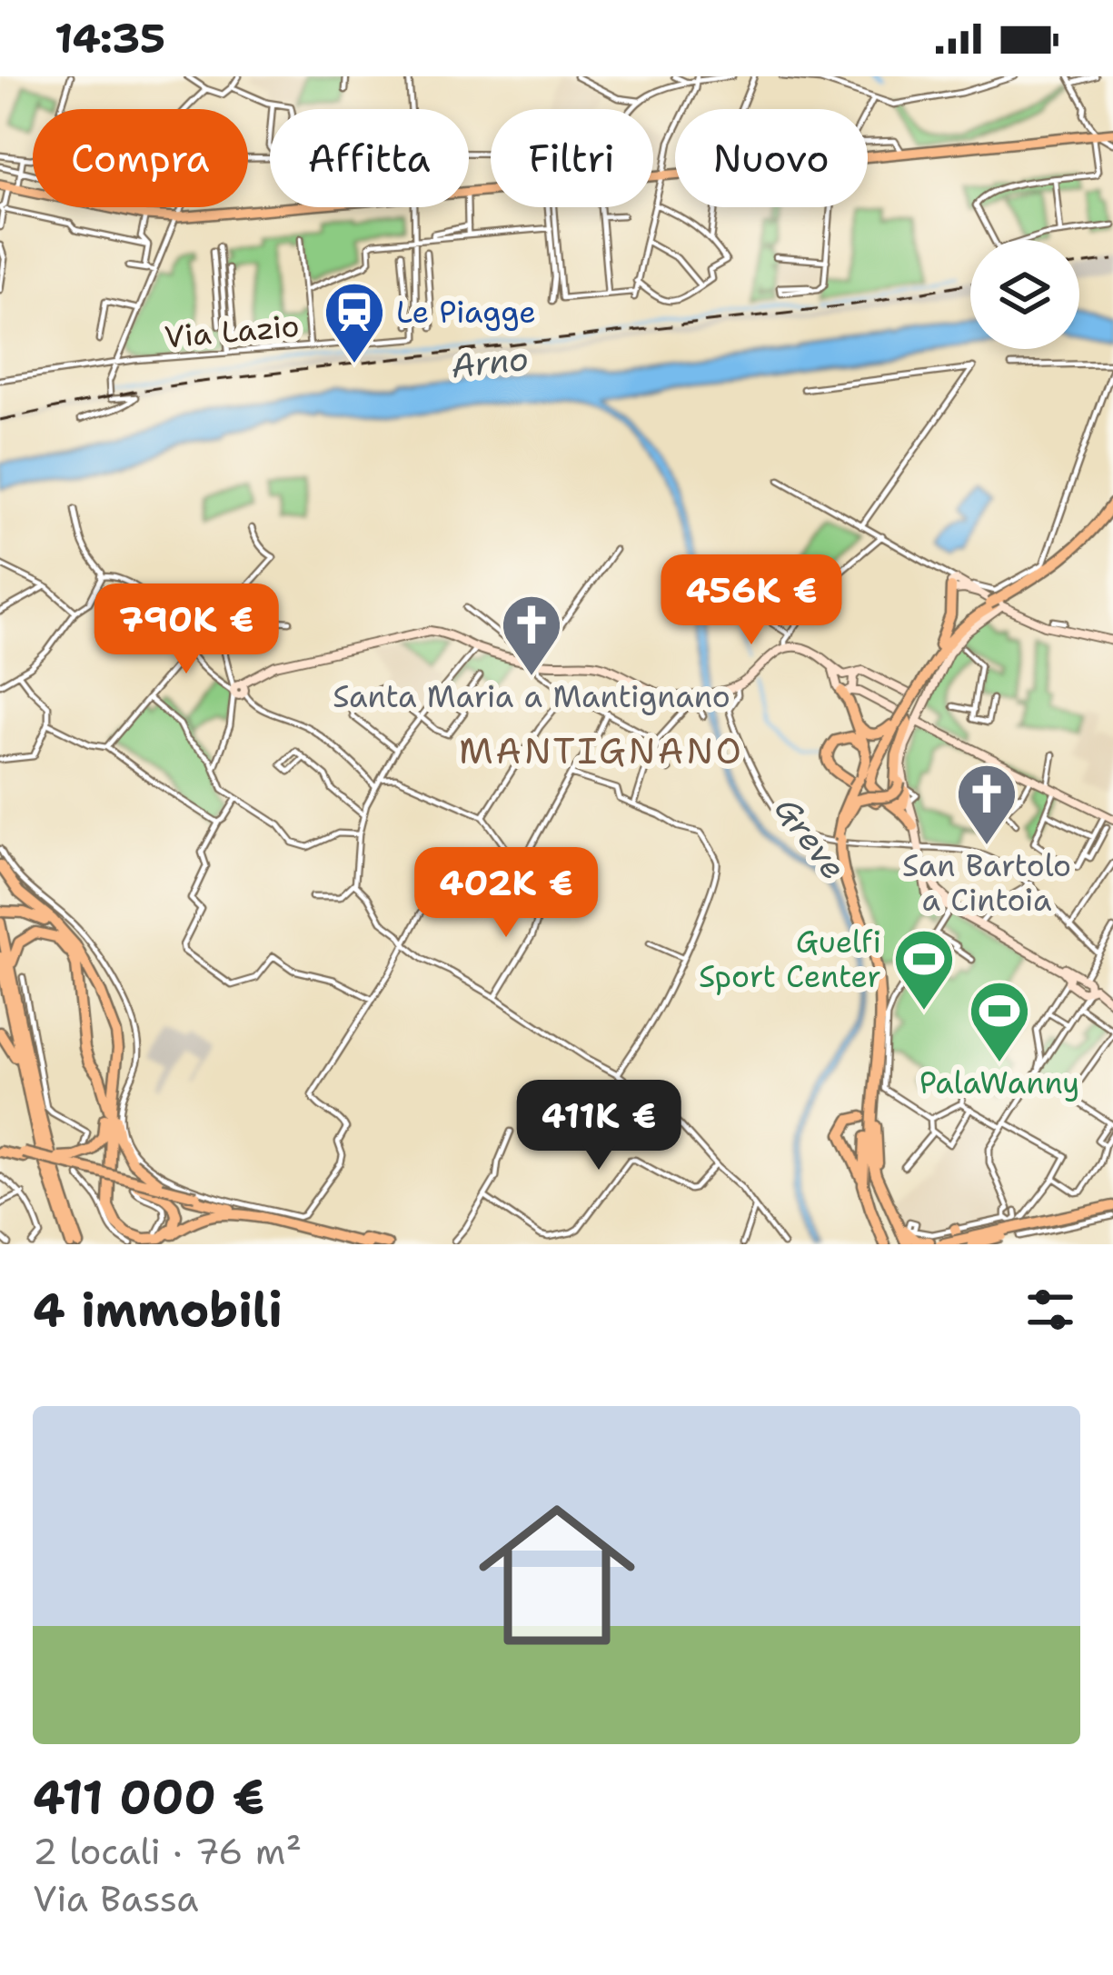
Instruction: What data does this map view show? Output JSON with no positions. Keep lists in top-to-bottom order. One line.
{"streets":{"street":["Via Lazio"]},"districts":["MANTIGNANO"],"water":["Arno","Greve"],"places":{"station":["Le Piagge"],"church":["Santa Maria a Mantignano","San Bartolo a Cintoia"],"sports":["Guelfi Sport Center","PalaWanny"]},"page":{"status":"14:35","chip":["Compra","Affitta","Filtri","Nuovo"],"price":["456K €","790K €","402K €","411K €"],"heading":"4 immobili","list":[{"name":"411 000 €","note":"2 locali · 76 m² · Via Bassa"}]}}
